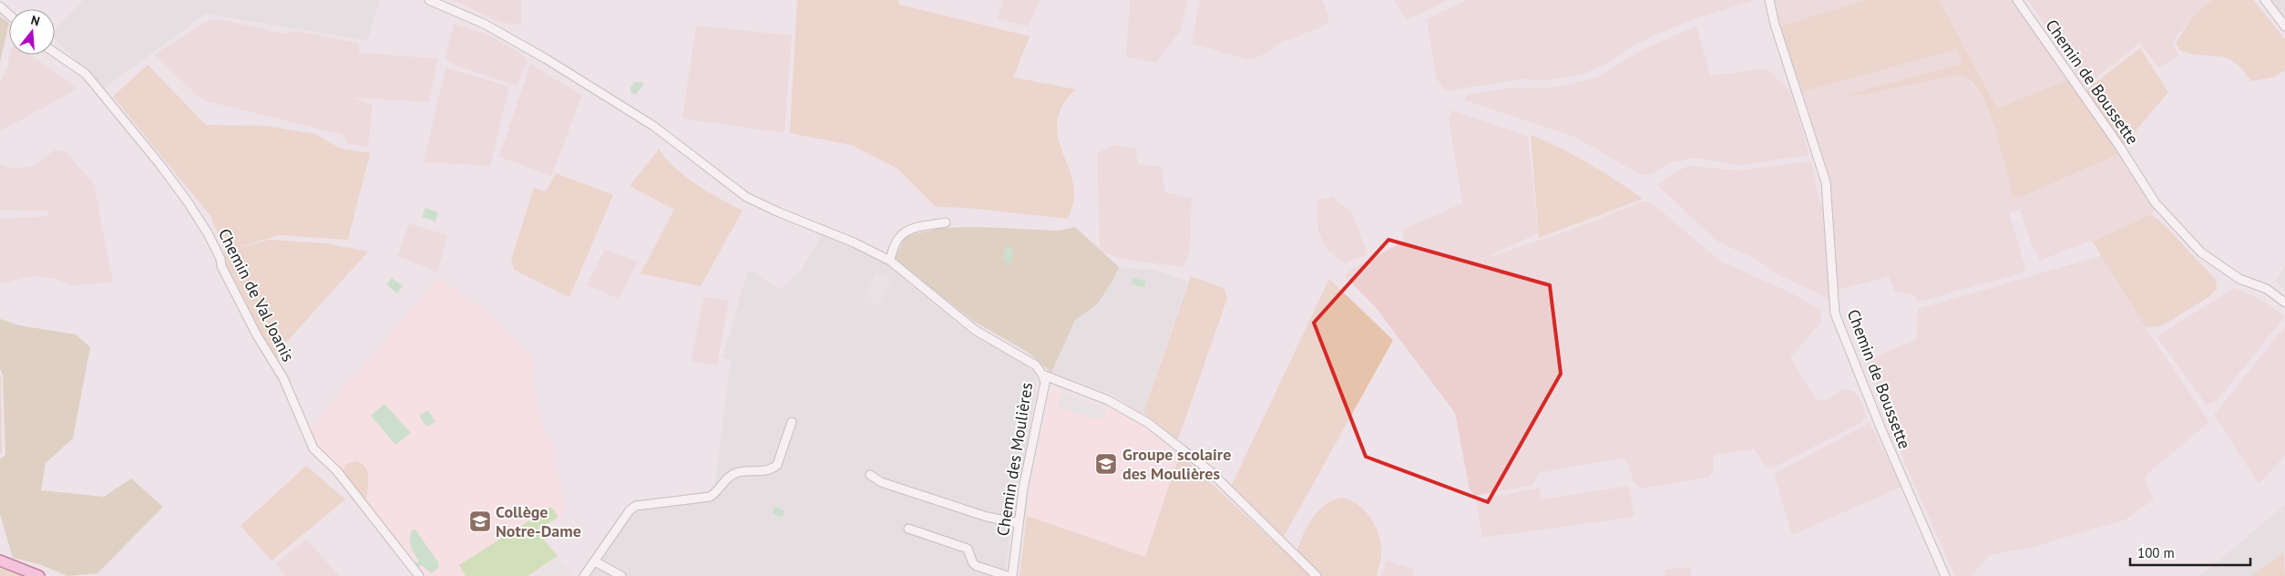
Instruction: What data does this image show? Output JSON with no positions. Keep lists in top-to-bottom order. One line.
{"streets":{"street":["Chemin de Boussette","Chemin de Val Joanis","Chemin des Moulières"]},"places":{"school or university":["Groupe scolaire des Moulières","Collège Notre-Dame"]},"scale_bar":"100 m","north":"top"}
